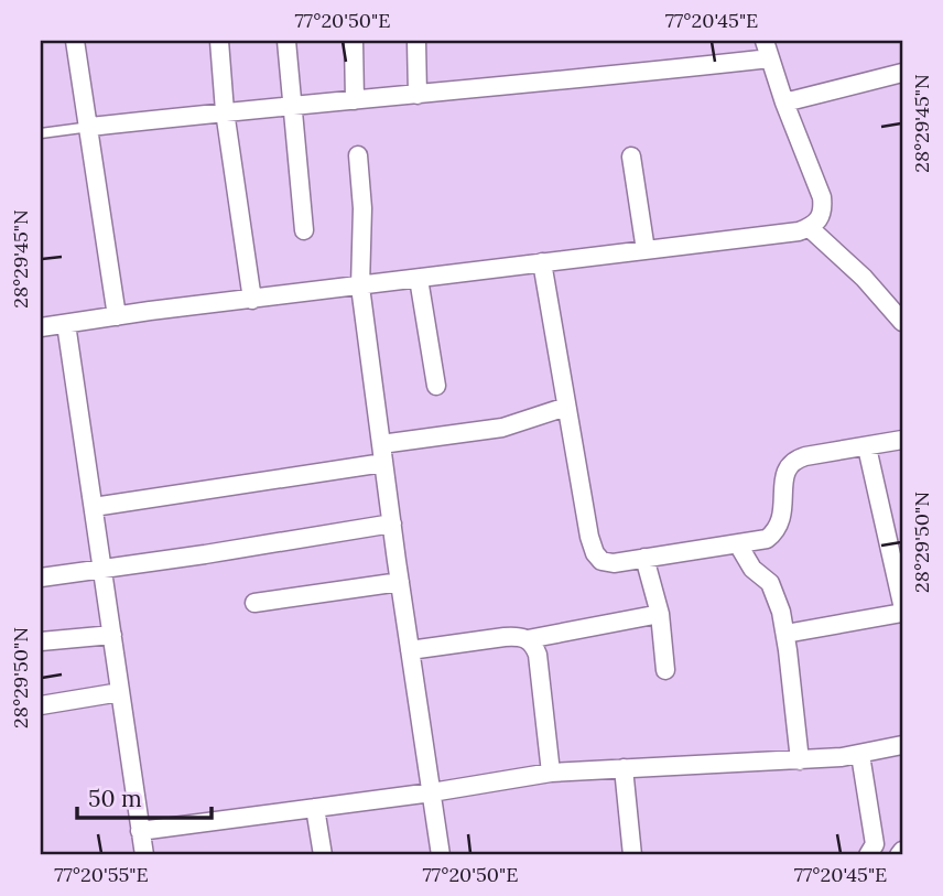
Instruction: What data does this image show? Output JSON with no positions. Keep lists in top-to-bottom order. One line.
{"scale_bar":"50 m","coordinates":["77°20'50\"E","77°20'45\"E","28°29'45\"N","28°29'50\"N","77°20'55\"E"]}
